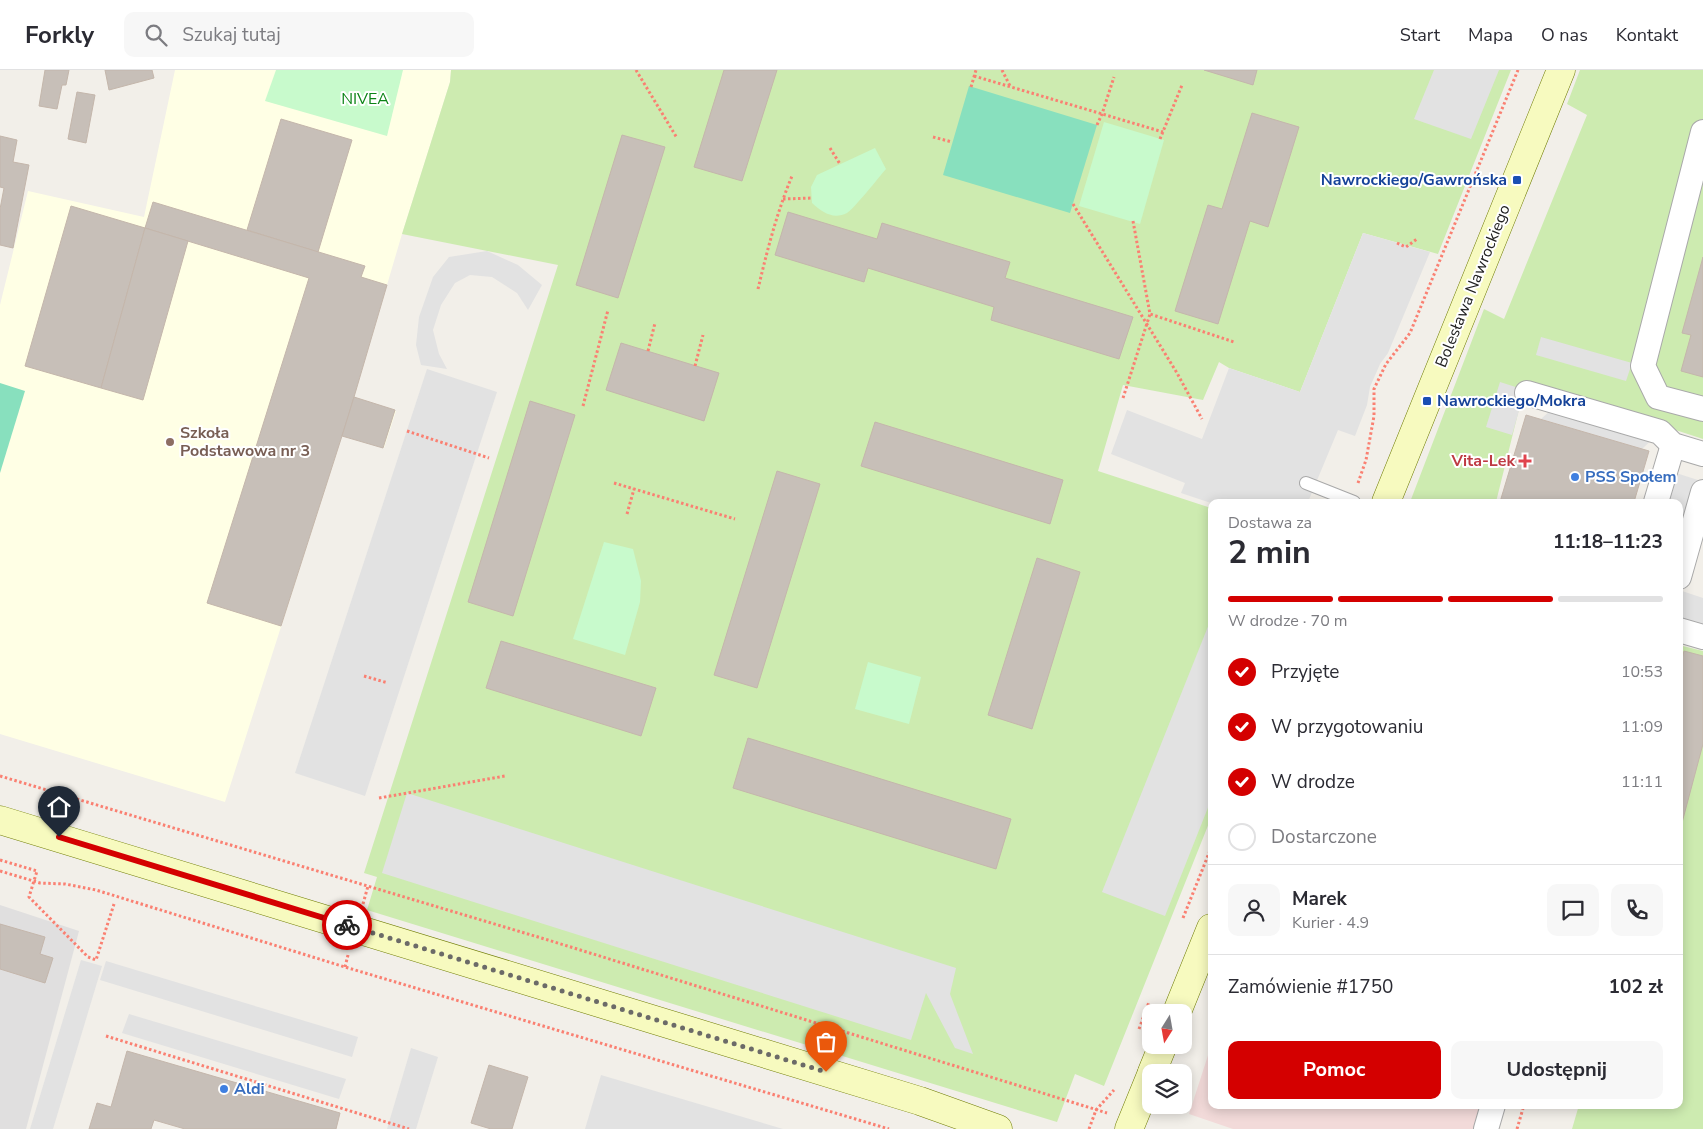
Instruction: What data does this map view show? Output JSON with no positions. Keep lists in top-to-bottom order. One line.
{"streets":{"street":["Bolesława Nawrockiego"]},"parks":["NIVEA"],"places":{"transit":["Nawrockiego/Gawrońska","Nawrockiego/Mokra"],"other":["Szkoła Podstawowa nr 3","PSS Społem","Aldi"],"health":["Vita-Lek"]},"north":"bottom","page":{"header":"Forkly","search":"Szukaj tutaj","nav":["Start","Mapa","O nas","Kontakt"],"heading":["2 min","Dostawa za","11:18–11:23"],"panel":["Marek","Kurier · 4.9","Zamówienie #1750","102 zł"],"bar":"W drodze · 70 m","list":[["Przyjęte","10:53"],["W przygotowaniu","11:09"],["W drodze","11:11"],"Dostarczone"],"buttons":["Pomoc","Udostępnij"]}}
